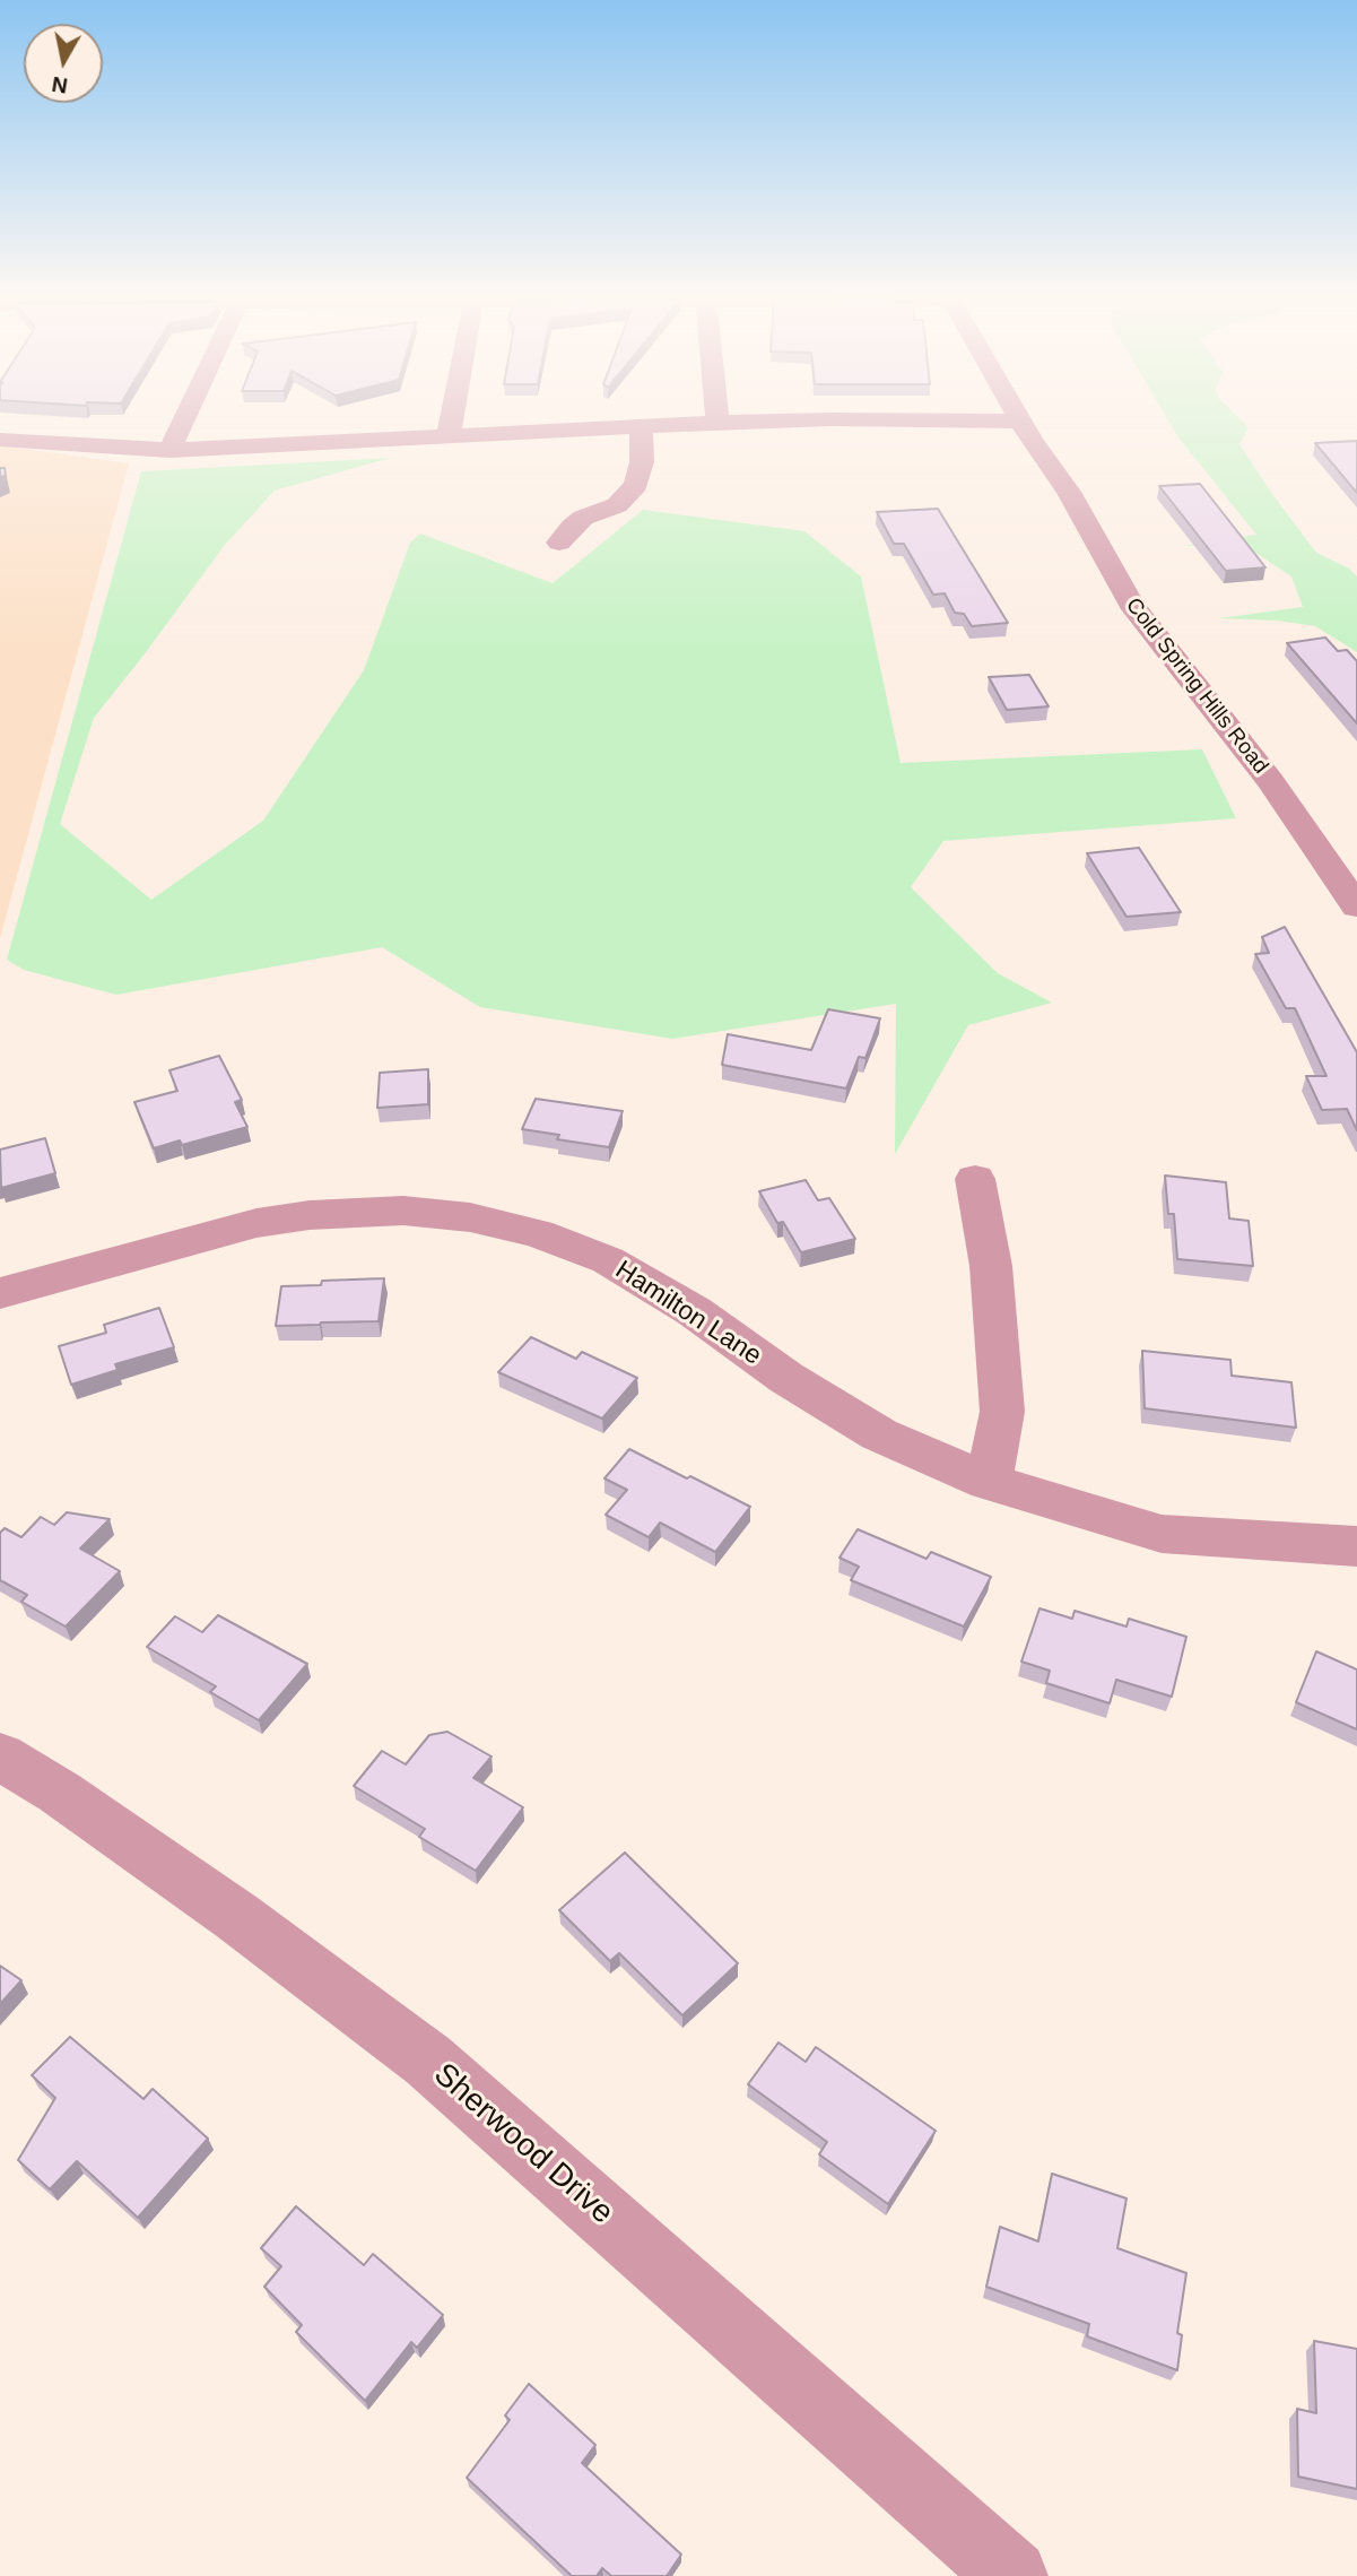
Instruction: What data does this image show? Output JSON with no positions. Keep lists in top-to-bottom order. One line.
{"streets":{"street":["Cold Spring Hills Road","Hamilton Lane","Sherwood Drive"]},"north":"bottom"}
